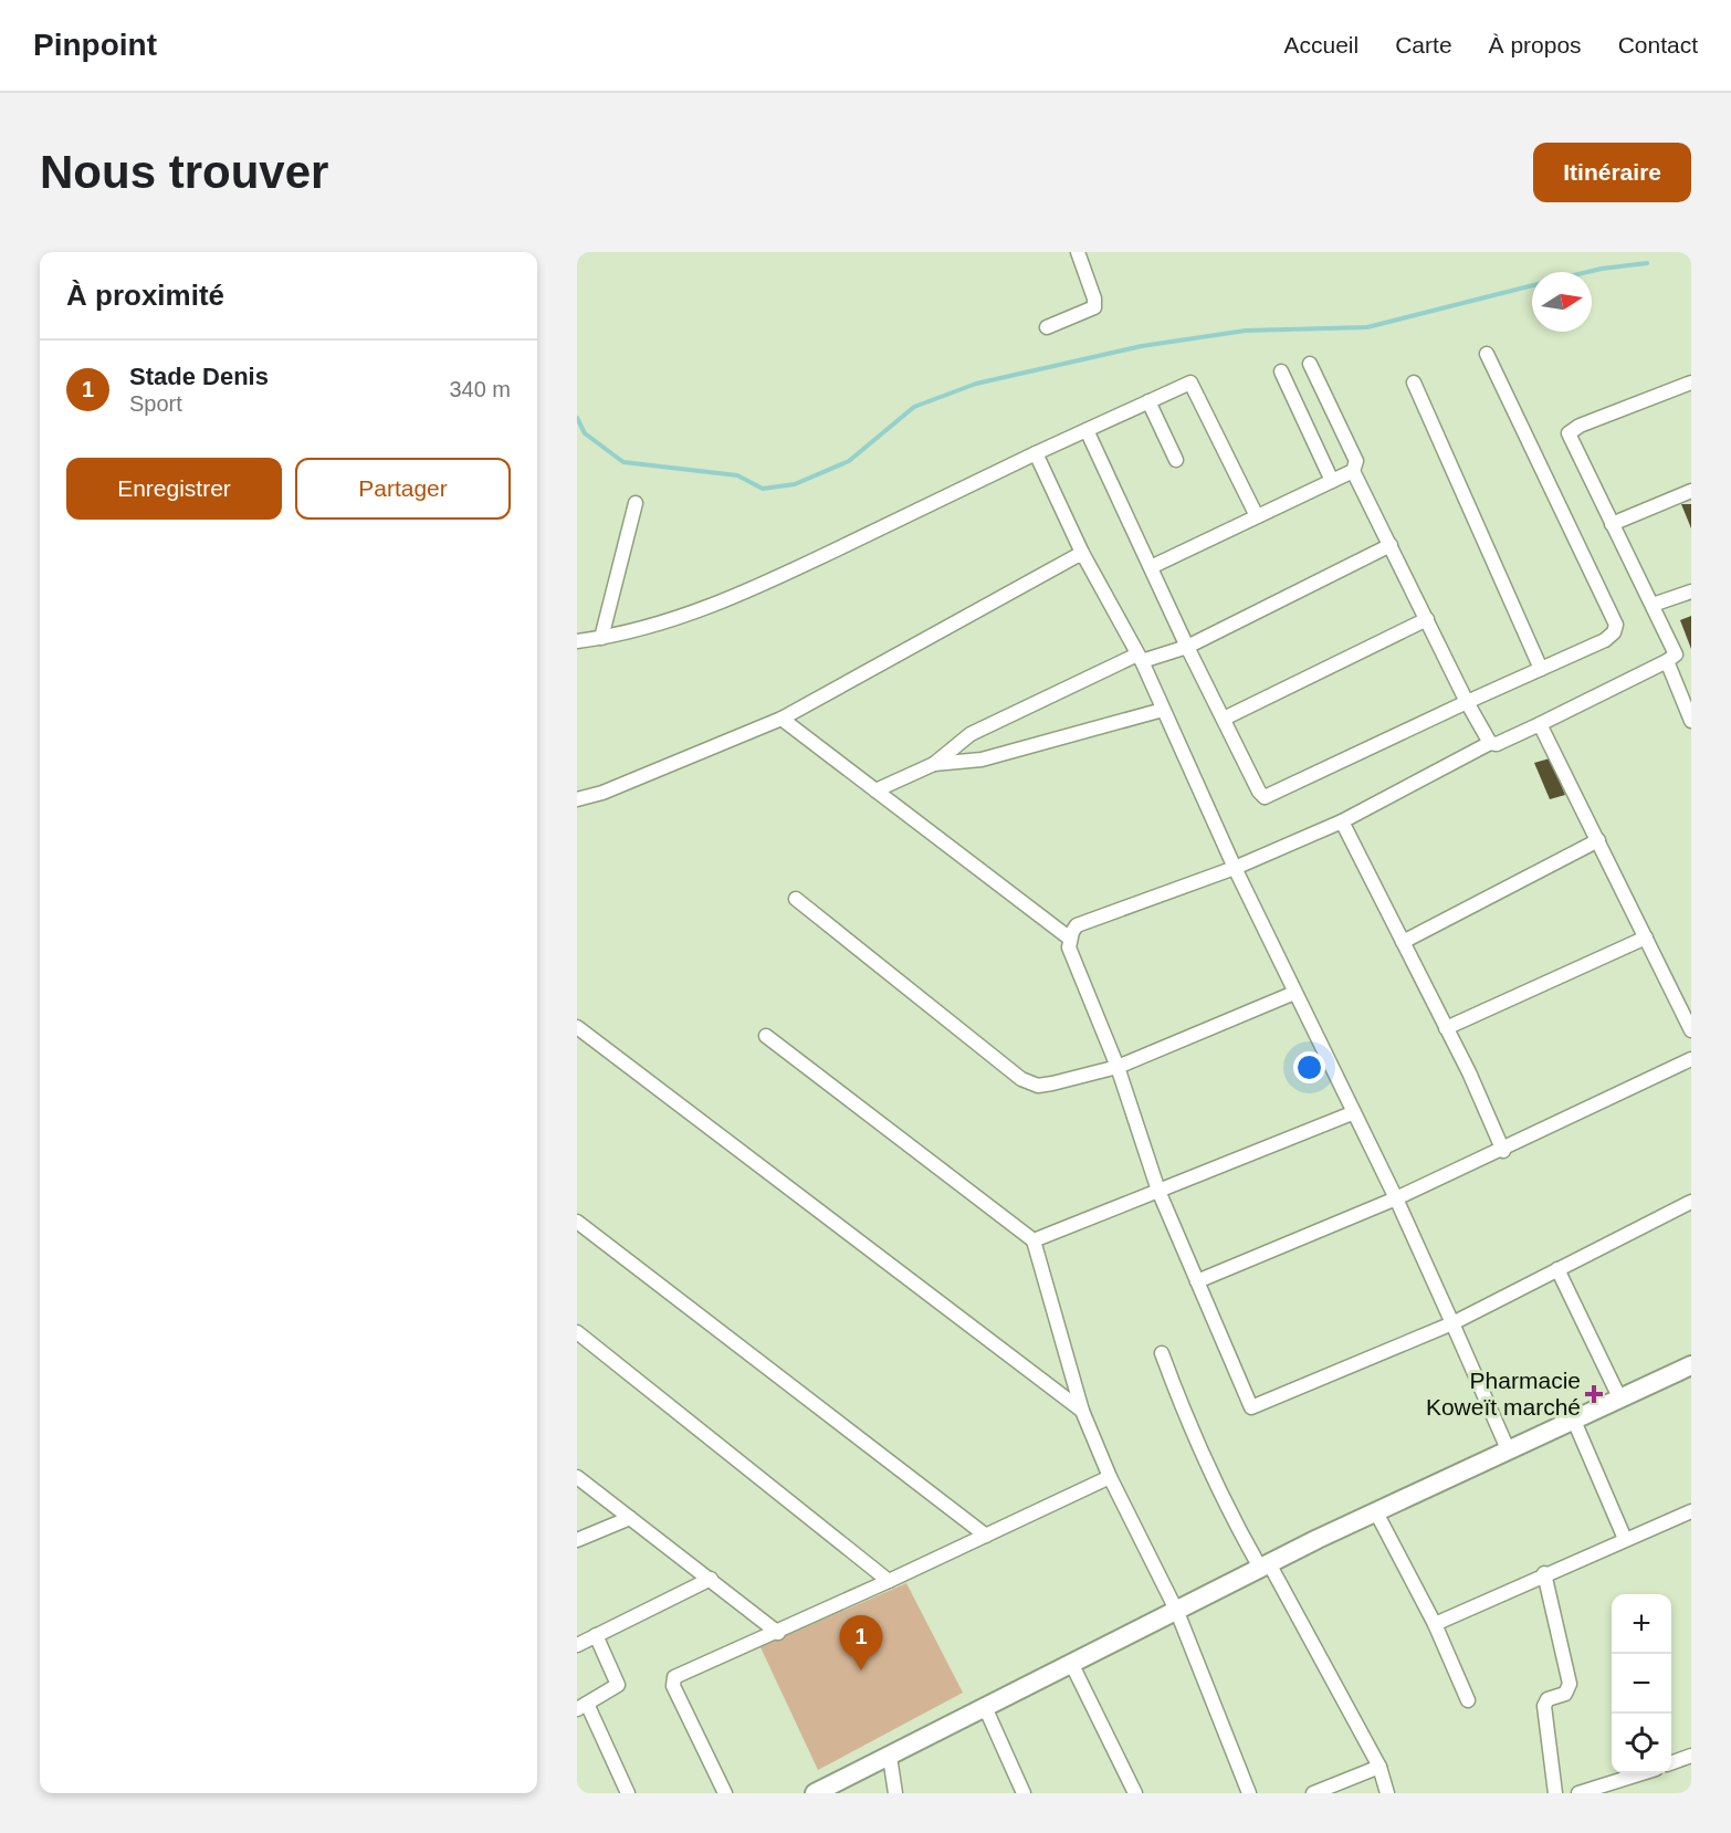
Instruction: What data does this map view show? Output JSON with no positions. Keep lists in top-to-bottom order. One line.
{"places":{"health":["Pharmacie Koweït marché"]},"north":"right","page":{"header":"Pinpoint","nav":["Accueil","Carte","À propos","Contact"],"buttons":["Itinéraire",["Enregistrer","Partager"]],"title":"Nous trouver","heading":"À proximité","list":[{"mark":"1","name":"Stade Denis","note":"Sport","value":"340 m"}],"map_buttons":["+","−"],"pins":"1"}}
